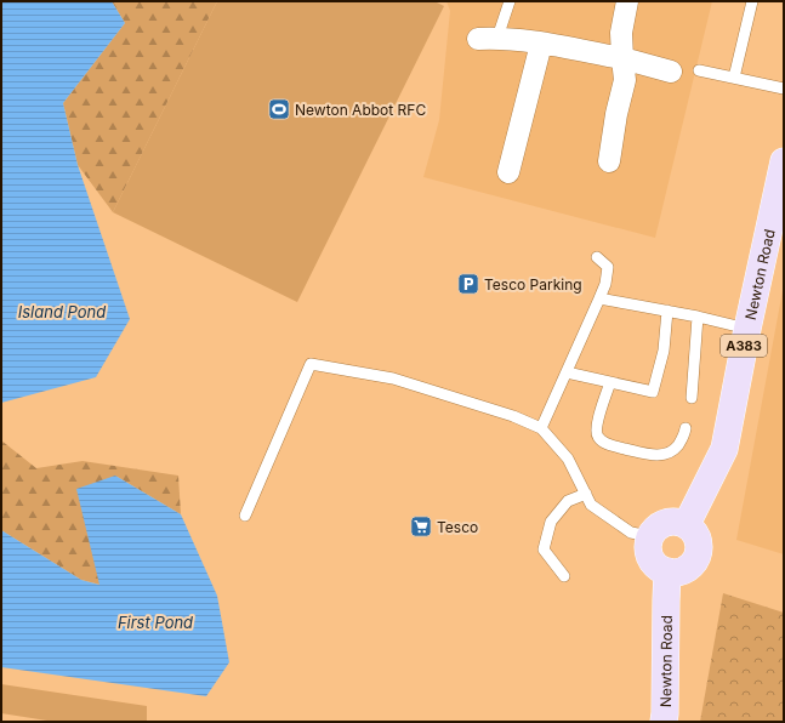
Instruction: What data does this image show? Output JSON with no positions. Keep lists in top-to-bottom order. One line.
{"streets":{"main road":["Newton Road","A383"]},"water":["Island Pond","First Pond"],"places":{"sports":["Newton Abbot RFC"],"parking":["Tesco Parking"],"supermarket":["Tesco"]}}
